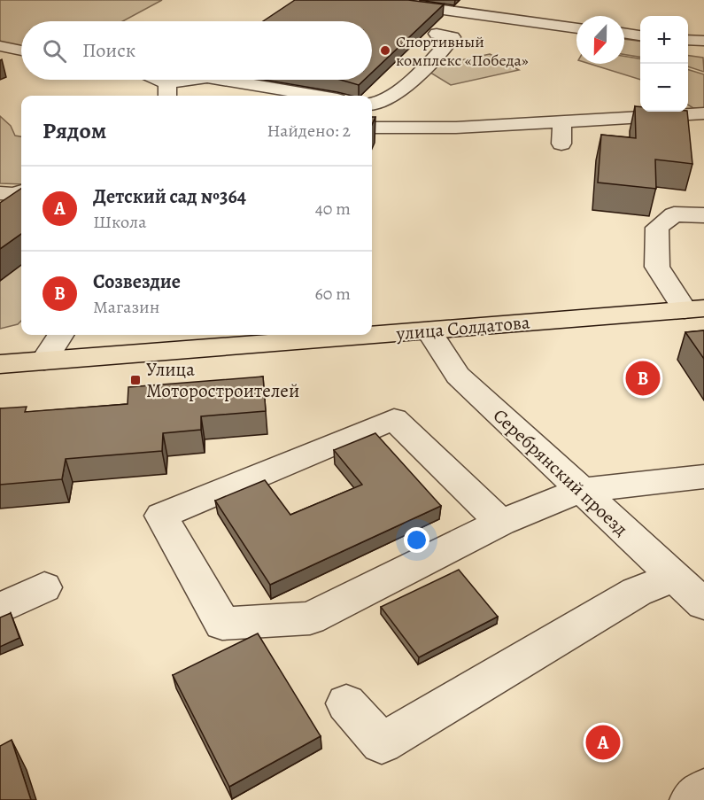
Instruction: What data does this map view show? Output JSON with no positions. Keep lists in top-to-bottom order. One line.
{"streets":{"main road":["улица Солдатова"],"street":["Серебрянский проезд"]},"crossings":[["улица Солдатова","Серебрянский проезд"]],"places":{"other":["Спортивный комплекс «Победа»"],"transit":["Улица Моторостроителей"]},"north":"bottom","page":{"map_buttons":["+","−"],"search":"Поиск","heading":["Рядом","Найдено: 2"],"list":[{"mark":"A","name":"Детский сад №364","note":"Школа","value":"40 m"},{"mark":"B","name":"Созвездие","note":"Магазин","value":"60 m"}],"pins":["B","A"]}}
